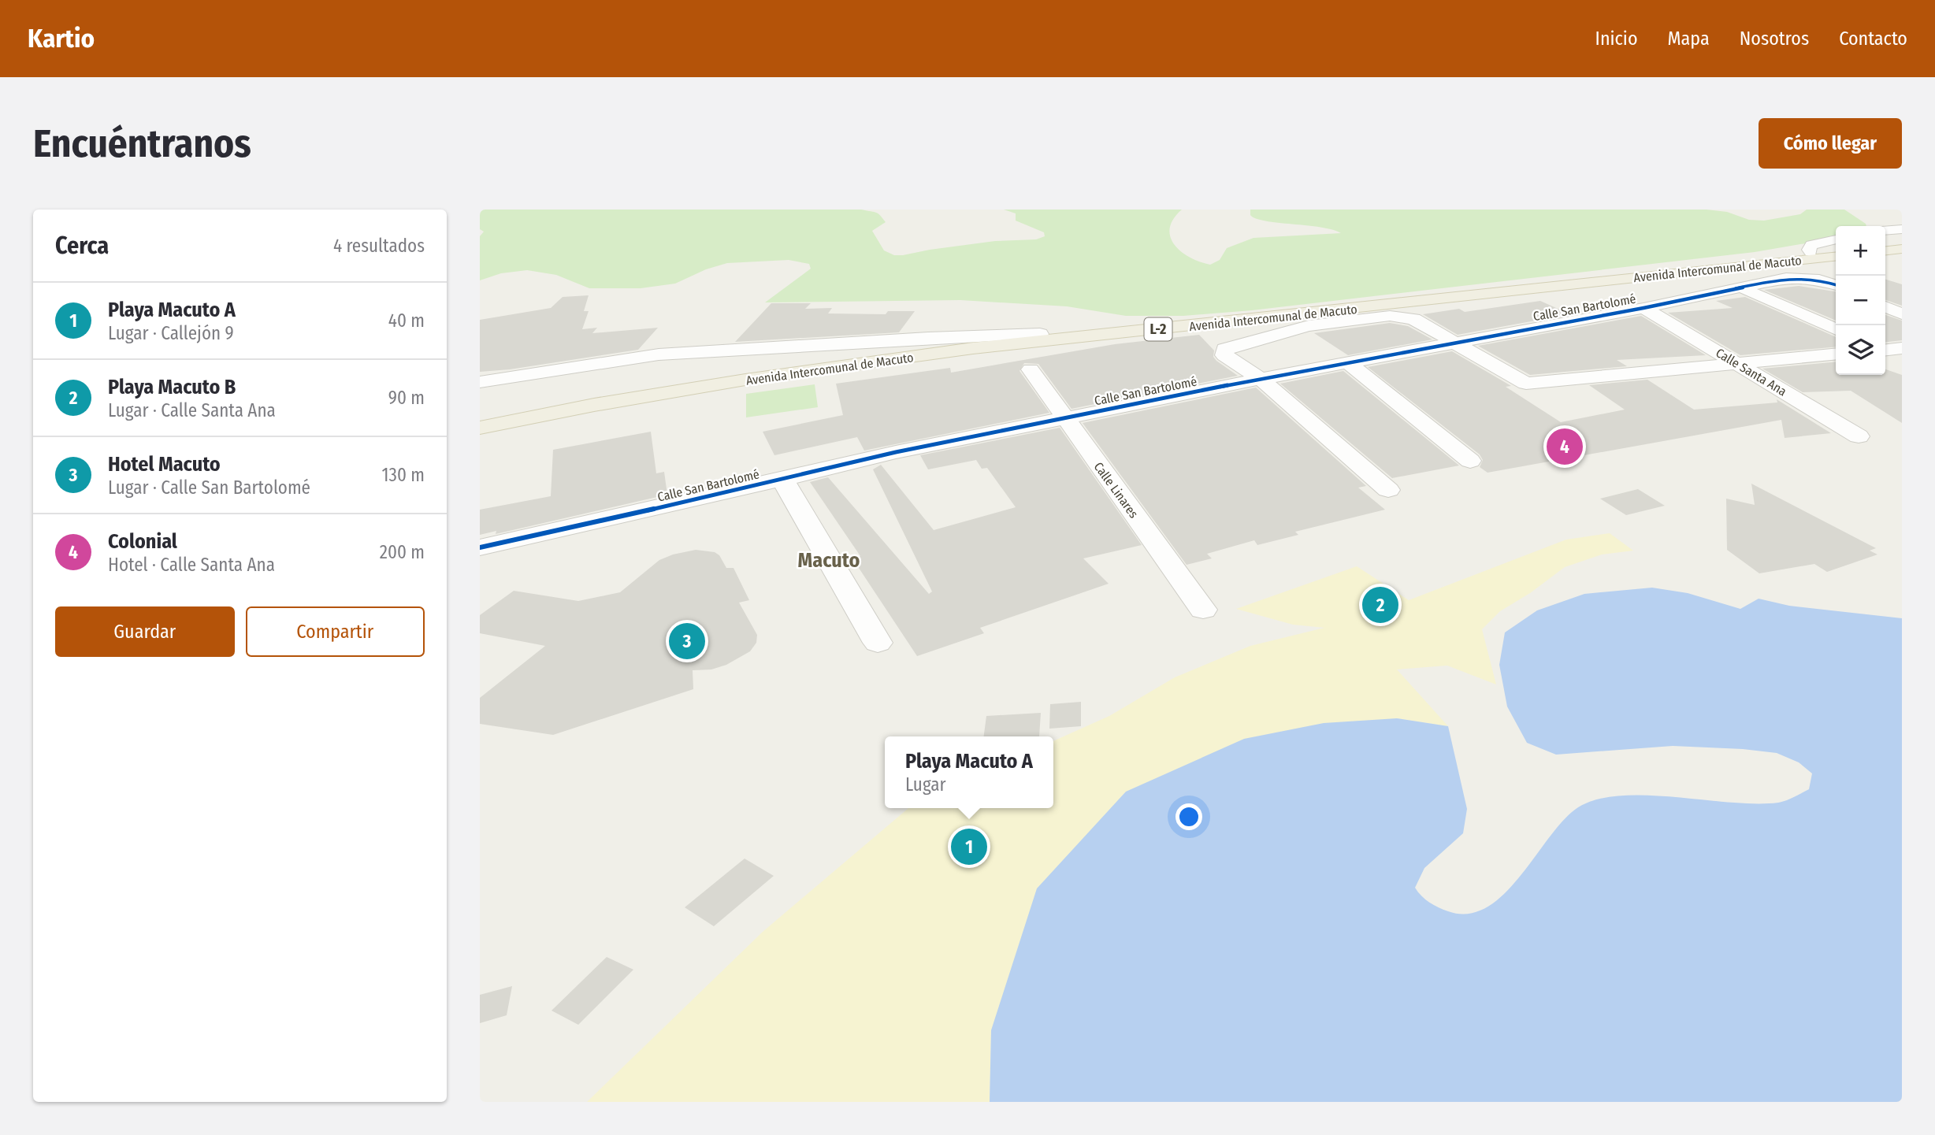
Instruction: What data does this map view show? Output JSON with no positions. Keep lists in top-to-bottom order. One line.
{"streets":{"main road":["Avenida Intercomunal de Macuto","L-2"],"street":["Calle San Bartolomé","Calle Santa Ana","Calle Linares"]},"crossings":[["Calle San Bartolomé","Calle Santa Ana"],["Calle San Bartolomé","Calle Linares"]],"districts":["Macuto"],"page":{"header":"Kartio","nav":["Inicio","Mapa","Nosotros","Contacto"],"buttons":["Cómo llegar",["Guardar","Compartir"]],"title":"Encuéntranos","heading":["Cerca","4 resultados"],"map_buttons":["+","−"],"list":[{"mark":"1","name":"Playa Macuto A","note":"Lugar · Callejón 9","value":"40 m"},{"mark":"2","name":"Playa Macuto B","note":"Lugar · Calle Santa Ana","value":"90 m"},{"mark":"3","name":"Hotel Macuto","note":"Lugar · Calle San Bartolomé","value":"130 m"},{"mark":"4","name":"Colonial","note":"Hotel · Calle Santa Ana","value":"200 m"}],"pins":["4","2","3","1"],"popup":["Playa Macuto A","Lugar"]}}
